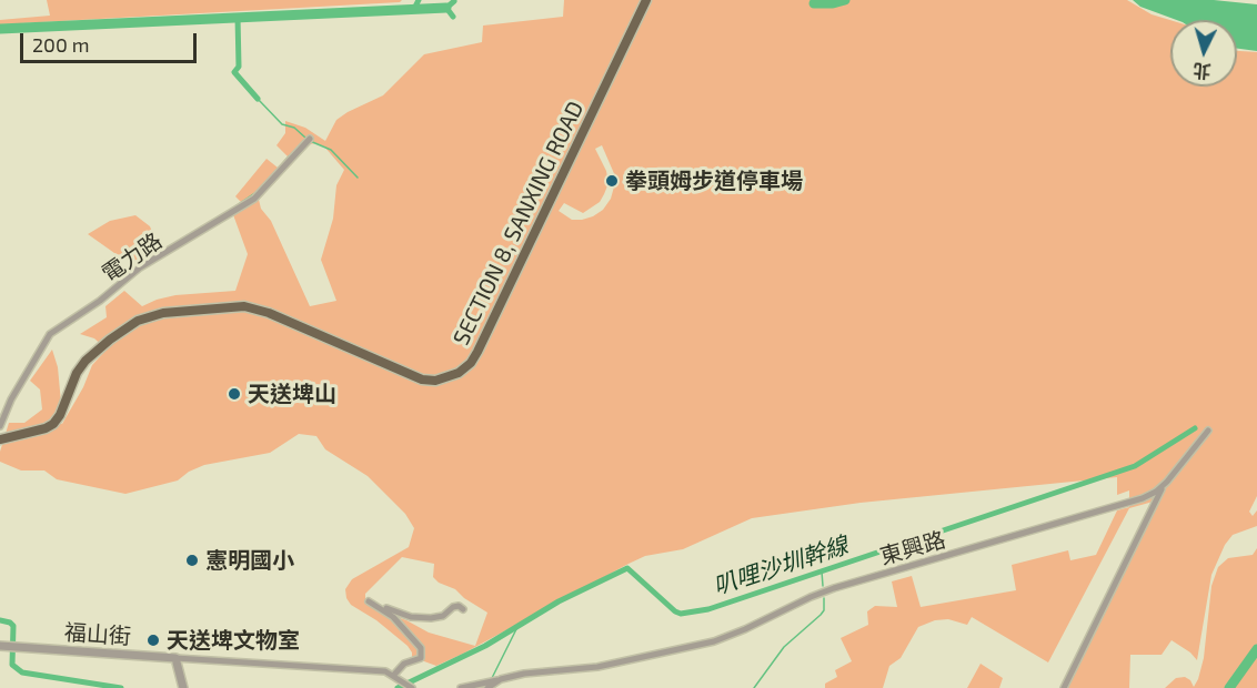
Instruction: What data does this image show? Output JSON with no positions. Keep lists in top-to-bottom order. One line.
{"streets":{"main road":["SECTION 8, SANXING ROAD"],"street":["電力路","東興路","福山街"]},"water":["叭哩沙圳幹線"],"places":["拳頭姆步道停車場","天送埤山","憲明國小","天送埤文物室"],"scale_bar":"200 m","north":"bottom"}
